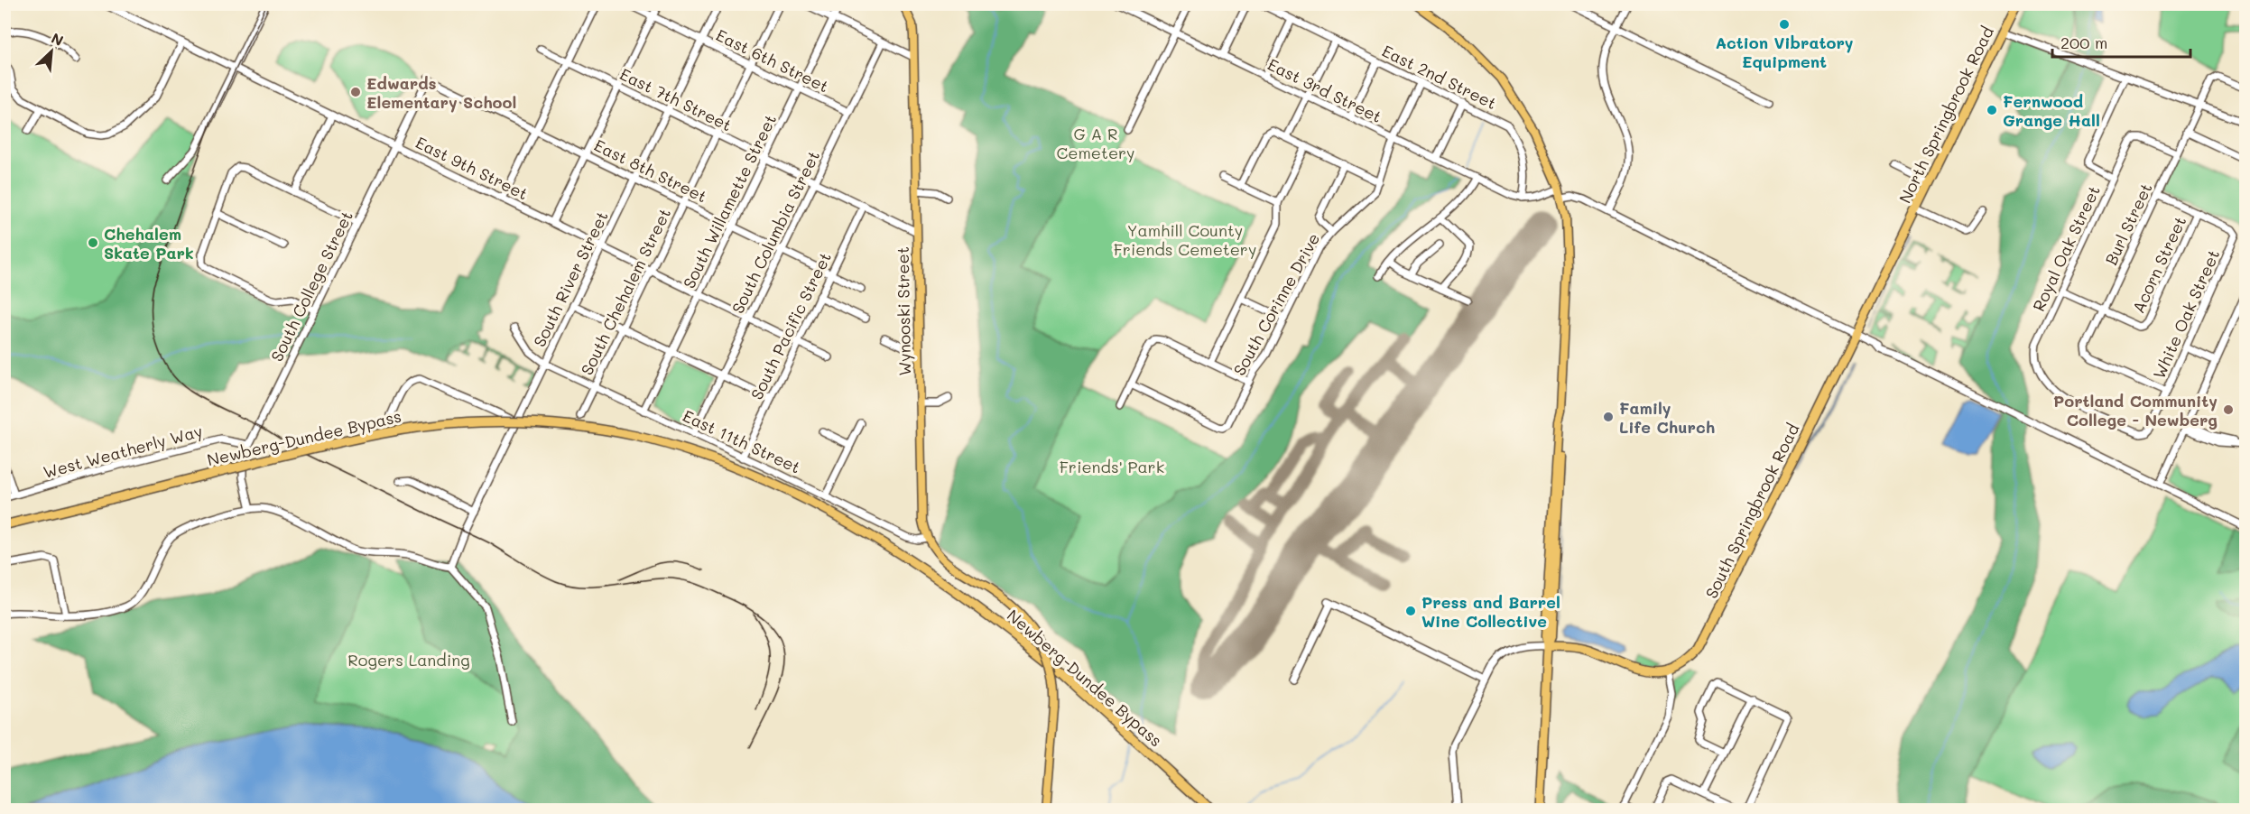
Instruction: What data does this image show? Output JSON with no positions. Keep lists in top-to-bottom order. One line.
{"streets":{"highway":["North Springbrook Road","Newberg-Dundee Bypass","South Springbrook Road"],"main road":["Wynooski Street"],"street":["East 6th Street","East 2nd Street","East 3rd Street","East 7th Street","East 9th Street","East 8th Street","South Willamette Street","Burl Street","South Columbia Street","Royal Oak Street","Acorn Street","South River Street","South College Street","South Chehalem Street","South Corinne Drive","White Oak Street","South Pacific Street","East 11th Street","West Weatherly Way"]},"crossings":[["East 6th Street","South Willamette Street"],["East 6th Street","South Columbia Street"],["East 6th Street","South River Street"],["East 6th Street","South Chehalem Street"],["East 2nd Street","East 3rd Street"],["East 2nd Street","South Corinne Drive"],["East 3rd Street","South Corinne Drive"],["East 7th Street","South Willamette Street"],["East 7th Street","South Columbia Street"],["East 7th Street","South River Street"],["East 7th Street","South Chehalem Street"],["East 7th Street","Wynooski Street"],["East 7th Street","South Pacific Street"],["North Springbrook Road","South Springbrook Road"],["East 9th Street","South Willamette Street"],["East 9th Street","South Columbia Street"],["East 9th Street","South River Street"],["East 9th Street","South College Street"],["East 9th Street","South Chehalem Street"],["East 9th Street","South Pacific Street"],["East 8th Street","South Willamette Street"],["East 8th Street","South Columbia Street"],["East 8th Street","South River Street"],["East 8th Street","South College Street"],["East 8th Street","South Chehalem Street"],["East 8th Street","South Pacific Street"],["South Willamette Street","East 11th Street"],["Burl Street","Royal Oak Street"],["Burl Street","Acorn Street"],["Burl Street","White Oak Street"],["South Columbia Street","East 11th Street"],["Royal Oak Street","White Oak Street"],["Acorn Street","White Oak Street"],["South River Street","East 11th Street"],["South College Street","West Weatherly Way"],["South Chehalem Street","East 11th Street"],["Wynooski Street","East 11th Street"],["South Pacific Street","East 11th Street"]],"parks":["G A R Cemetery","Yamhill County Friends Cemetery","Friends' Park","Rogers Landing"],"places":["Action Vibratory Equipment","Edwards Elementary School","Fernwood Grange Hall","Chehalem Skate Park","Portland Community College - Newberg","Family Life Church","Press and Barrel Wine Collective"],"scale_bar":"200 m","north":"top right"}
